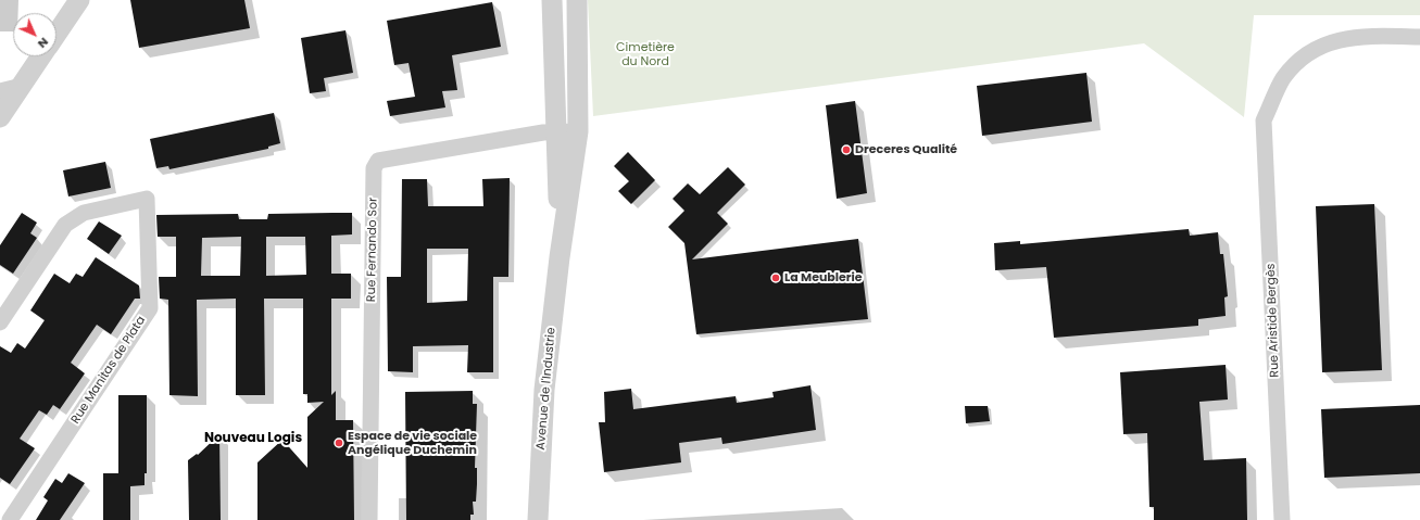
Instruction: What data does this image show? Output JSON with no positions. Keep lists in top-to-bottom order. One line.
{"streets":{"street":["Rue Fernando Sor","Rue Aristide Bergès","Rue Manitas de Plata","Avenue de l'Industrie"]},"crossings":[["Rue Fernando Sor","Avenue de l'Industrie"]],"districts":["Nouveau Logis"],"parks":["Cimetière du Nord"],"places":["Dreceres Qualité","La Meublerie","Espace de vie sociale Angélique Duchemin"],"north":"bottom right"}
